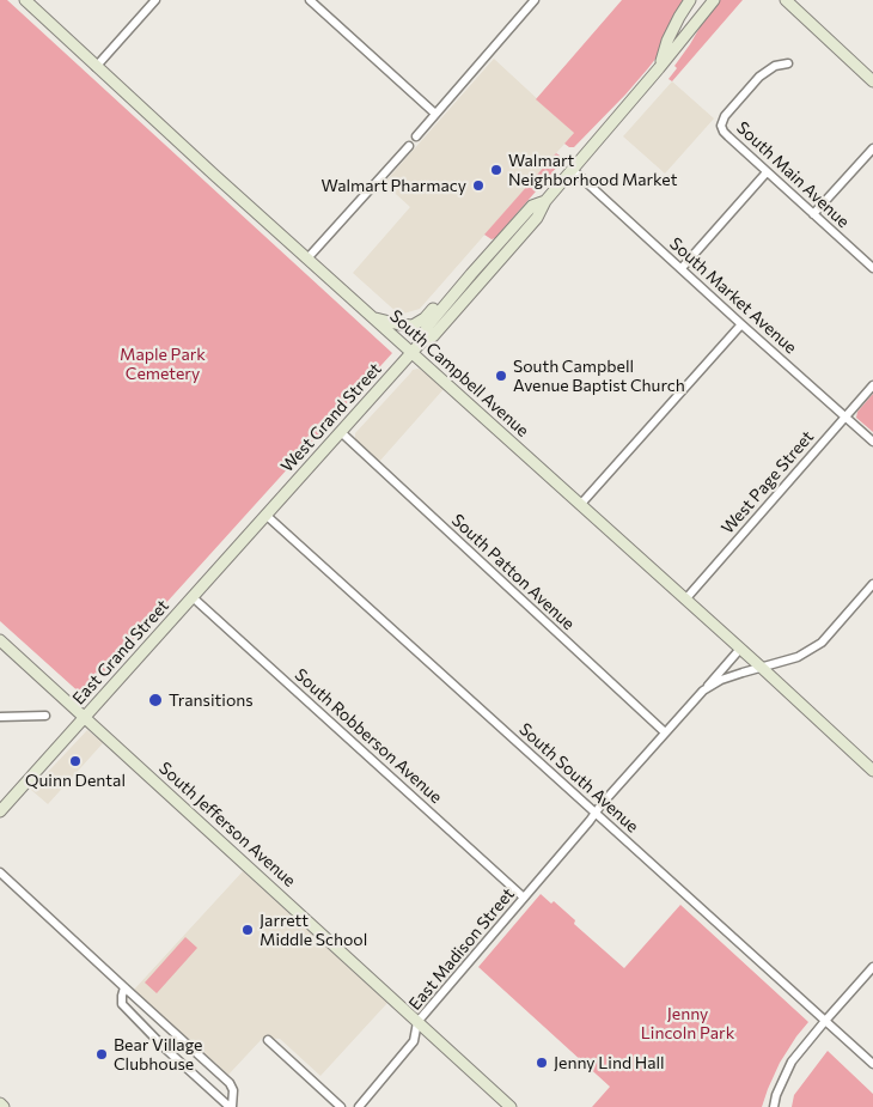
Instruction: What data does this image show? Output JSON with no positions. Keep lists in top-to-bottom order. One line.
{"streets":{"main road":["South Campbell Avenue","West Grand Street","East Grand Street","South Jefferson Avenue"],"street":["South Main Avenue","South Market Avenue","West Page Street","South Patton Avenue","South Robberson Avenue","South South Avenue","East Madison Street"]},"crossings":[["South Market Avenue","West Grand Street"],["South Market Avenue","West Page Street"],["South Campbell Avenue","West Grand Street"],["South Campbell Avenue","West Page Street"],["South Campbell Avenue","East Madison Street"],["West Grand Street","South Patton Avenue"],["West Grand Street","East Grand Street"],["West Grand Street","South South Avenue"],["South Patton Avenue","East Madison Street"],["East Grand Street","South Robberson Avenue"],["East Grand Street","South South Avenue"],["East Grand Street","South Jefferson Avenue"],["South Robberson Avenue","East Madison Street"],["South South Avenue","East Madison Street"],["South Jefferson Avenue","East Madison Street"]],"parks":["Maple Park Cemetery","Jenny Lincoln Park"],"places":["Walmart Neighborhood Market","Walmart Pharmacy","South Campbell Avenue Baptist Church","Transitions","Quinn Dental","Jarrett Middle School","Bear Village Clubhouse","Jenny Lind Hall"]}
